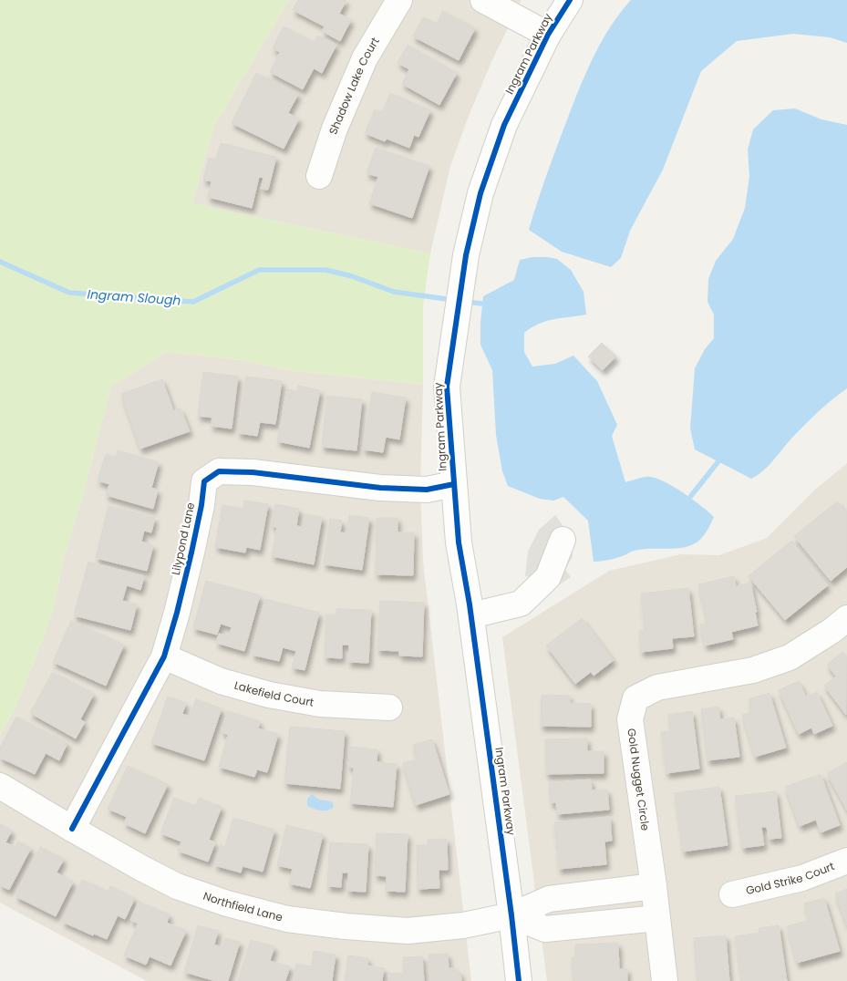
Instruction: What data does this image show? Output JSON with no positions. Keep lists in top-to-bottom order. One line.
{"streets":{"street":["Ingram Parkway","Shadow Lake Court","Lilypond Lane","Lakefield Court","Gold Nugget Circle","Gold Strike Court","Northfield Lane"]},"crossings":[["Ingram Parkway","Lilypond Lane"],["Ingram Parkway","Northfield Lane"],["Lilypond Lane","Lakefield Court"],["Lilypond Lane","Northfield Lane"],["Gold Nugget Circle","Northfield Lane"]],"water":["Ingram Slough"]}
